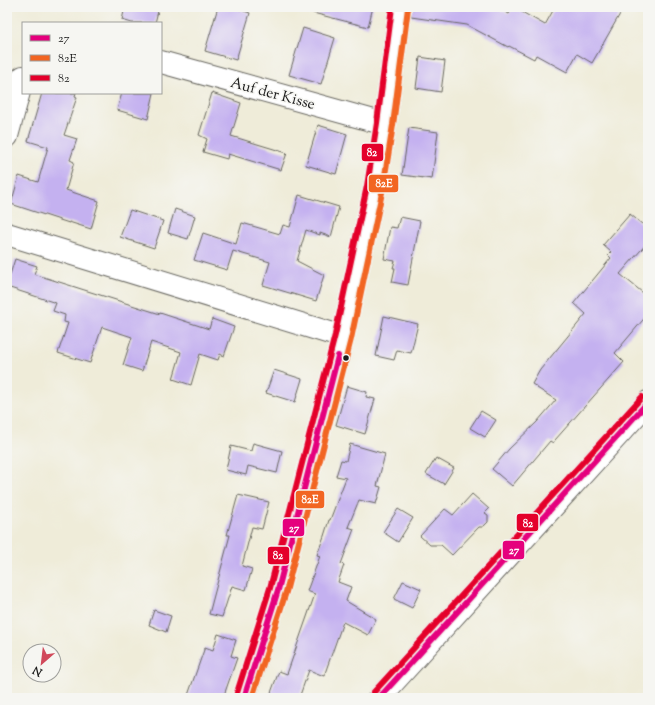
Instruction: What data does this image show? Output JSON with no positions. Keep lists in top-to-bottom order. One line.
{"streets":{"street":["Auf der Kisse"]},"lines":["transit line 82","transit line 82E","transit line 27"],"legend":["27","82E","82"],"north":"bottom left"}
